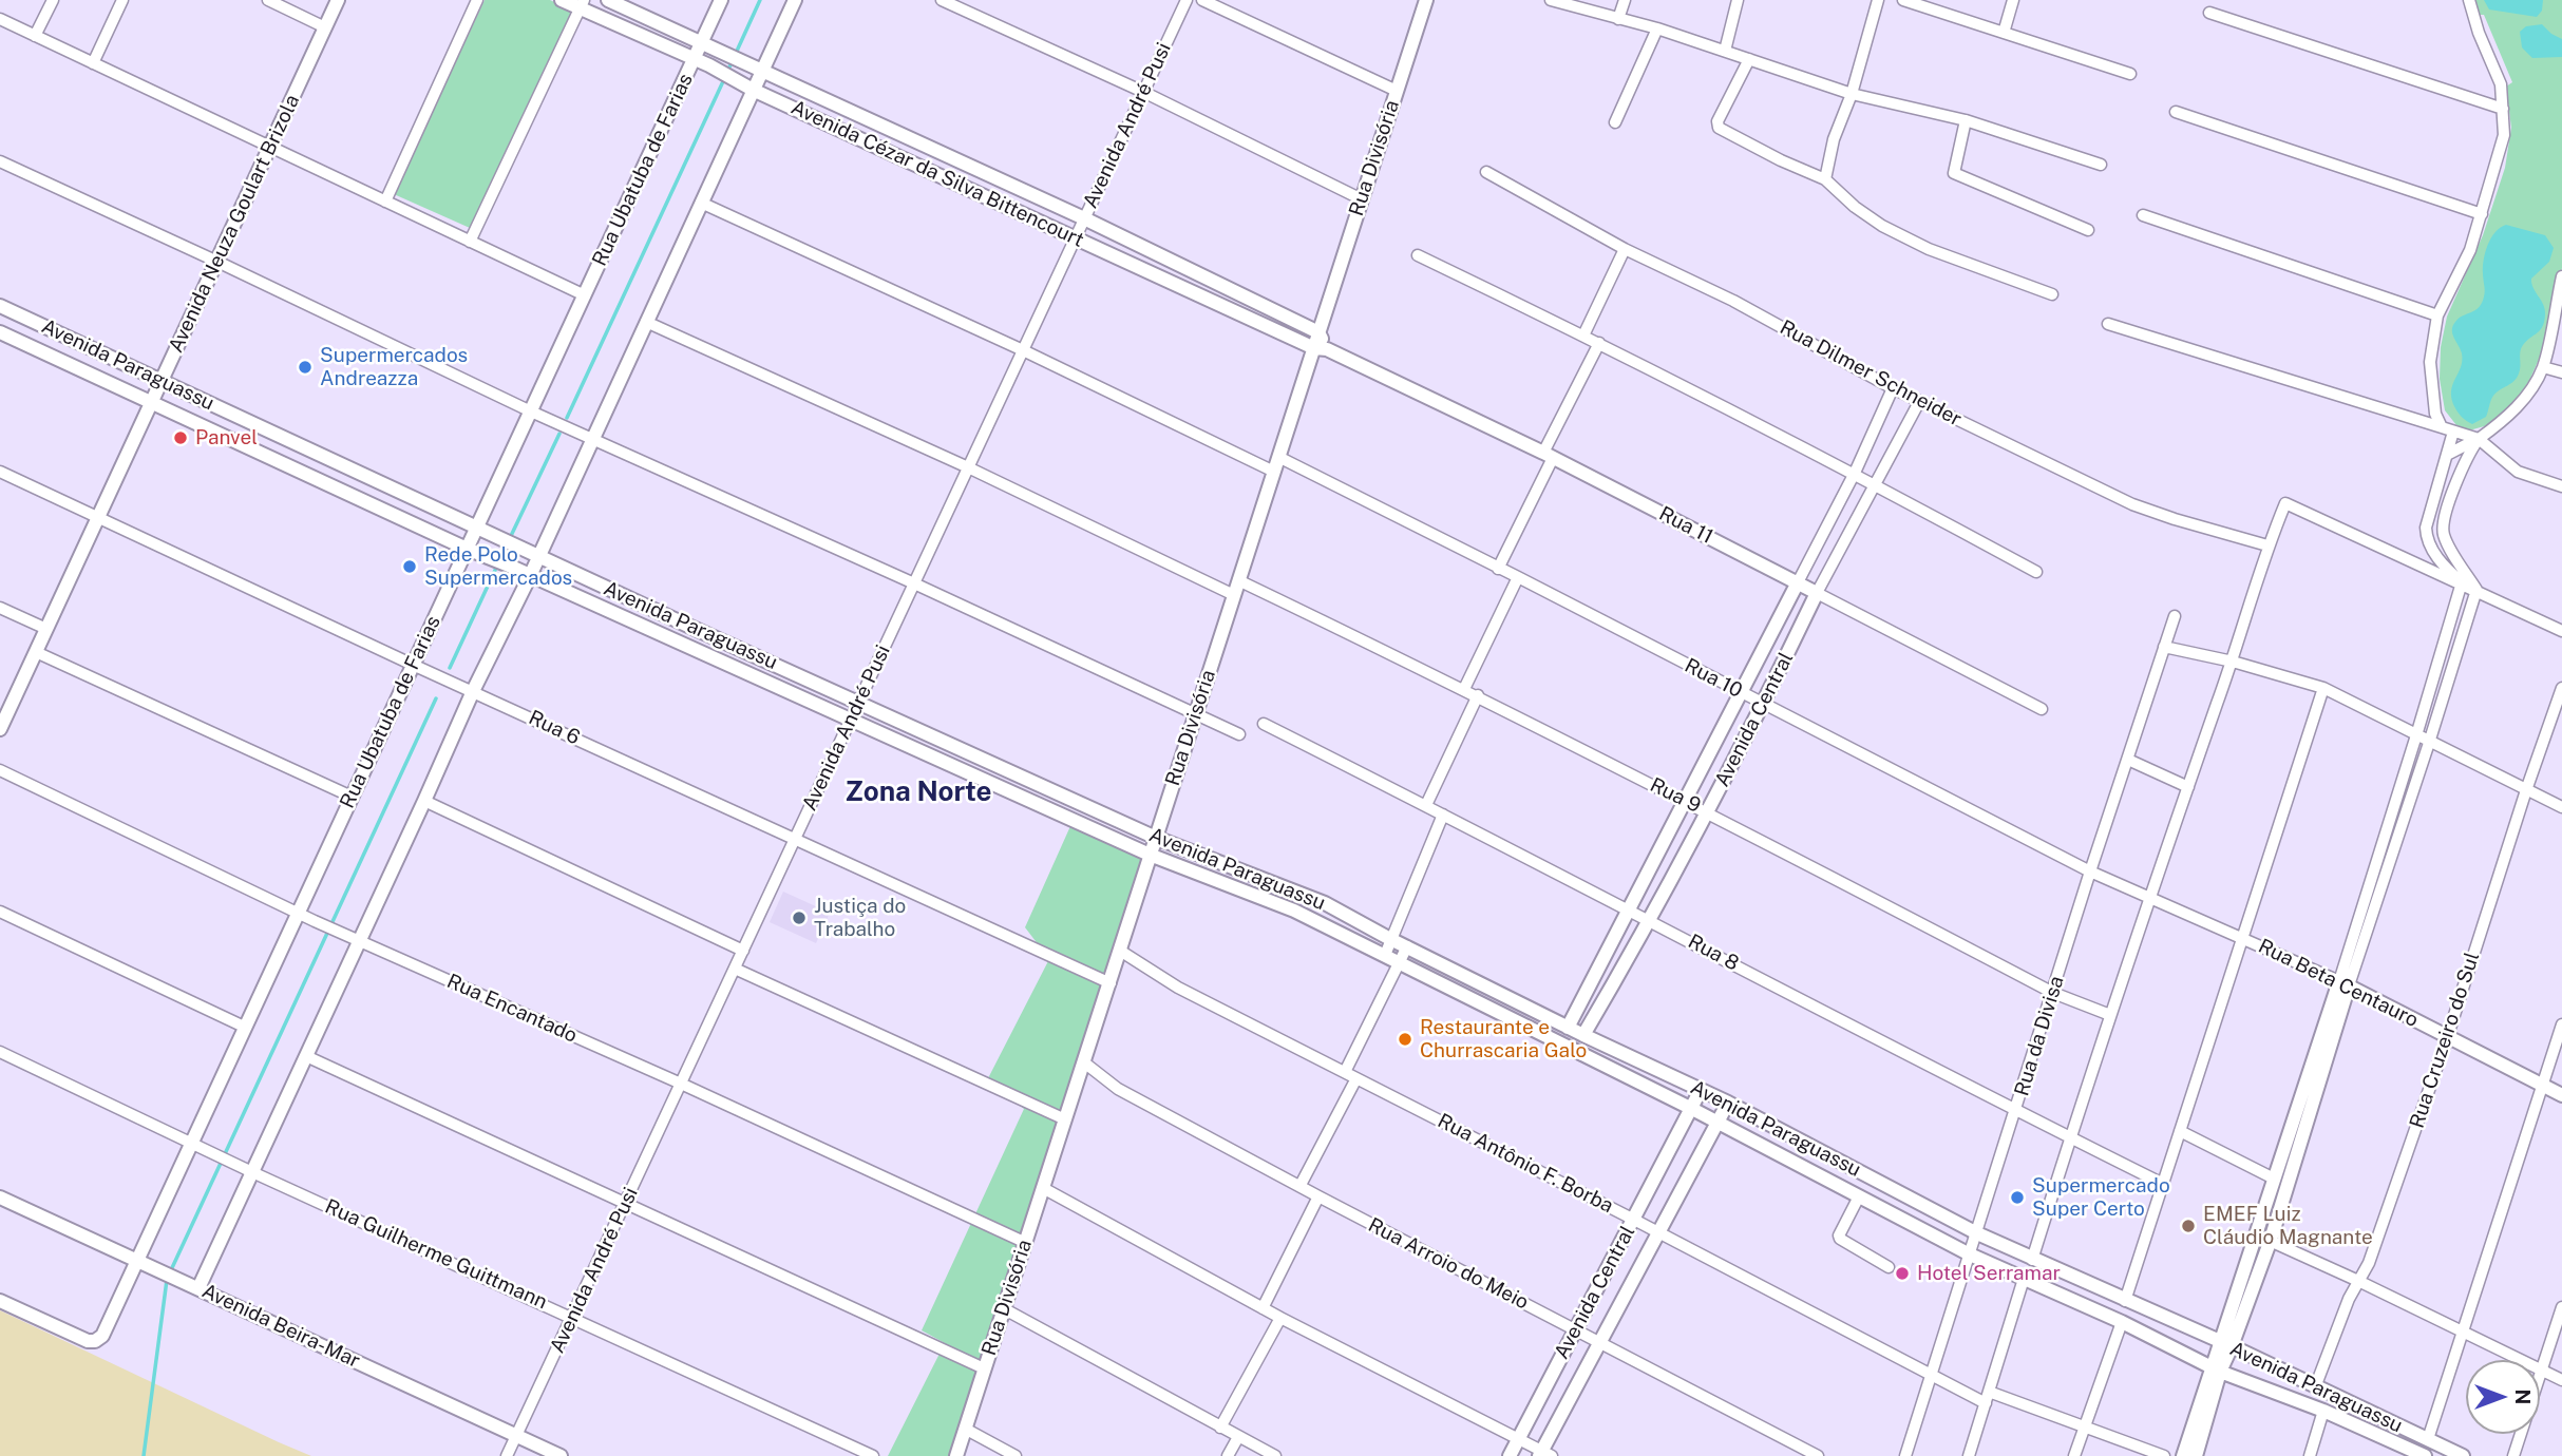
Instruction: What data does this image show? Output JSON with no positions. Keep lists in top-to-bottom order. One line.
{"streets":{"street":["Avenida André Pusi","Rua Divisória","Rua Ubatuba de Farias","Avenida Cézar da Silva Bittencourt","Avenida Neuza Goulart Brizola","Avenida Paraguassu","Rua Dilmer Schneider","Rua 11","Rua 10","Avenida Central","Rua 6","Rua 9","Rua 8","Rua Beta Centauro","Rua Encantado","Rua da Divisa","Rua Cruzeiro do Sul","Rua Antônio F. Borba","Rua Guilherme Guittmann","Rua Arroio do Meio","Avenida Beira-Mar"]},"crossings":[["Avenida André Pusi","Avenida Cézar da Silva Bittencourt"],["Avenida André Pusi","Avenida Paraguassu"],["Avenida André Pusi","Rua 6"],["Avenida André Pusi","Rua Encantado"],["Avenida André Pusi","Rua Guilherme Guittmann"],["Avenida André Pusi","Avenida Beira-Mar"],["Rua Divisória","Avenida Cézar da Silva Bittencourt"],["Rua Divisória","Avenida Paraguassu"],["Rua Divisória","Rua 11"],["Rua Divisória","Rua 10"],["Rua Divisória","Rua 6"],["Rua Divisória","Rua 9"],["Rua Divisória","Rua Encantado"],["Rua Divisória","Rua Antônio F. Borba"],["Rua Divisória","Rua Arroio do Meio"],["Rua Ubatuba de Farias","Avenida Cézar da Silva Bittencourt"],["Rua Ubatuba de Farias","Avenida Paraguassu"],["Rua Ubatuba de Farias","Rua 6"],["Rua Ubatuba de Farias","Rua Encantado"],["Rua Ubatuba de Farias","Rua Guilherme Guittmann"],["Rua Ubatuba de Farias","Avenida Beira-Mar"],["Avenida Cézar da Silva Bittencourt","Rua 11"],["Avenida Neuza Goulart Brizola","Avenida Paraguassu"],["Avenida Neuza Goulart Brizola","Rua 6"],["Avenida Paraguassu","Avenida Central"],["Avenida Paraguassu","Rua da Divisa"],["Avenida Paraguassu","Rua Cruzeiro do Sul"],["Rua Dilmer Schneider","Avenida Central"],["Rua 11","Avenida Central"],["Rua 10","Avenida Central"],["Rua 10","Rua Beta Centauro"],["Rua 10","Rua da Divisa"],["Avenida Central","Rua 9"],["Avenida Central","Rua 8"],["Avenida Central","Rua Antônio F. Borba"],["Avenida Central","Rua Arroio do Meio"],["Rua 9","Rua da Divisa"],["Rua 8","Rua da Divisa"],["Rua Beta Centauro","Rua Cruzeiro do Sul"],["Rua da Divisa","Rua Antônio F. Borba"]],"districts":["Zona Norte"],"places":["Supermercados Andreazza","Panvel","Rede Polo Supermercados","Justiça do Trabalho","Restaurante e Churrascaria Galo","Supermercado Super Certo","EMEF Luiz Cláudio Magnante","Hotel Serramar"],"north":"right"}
